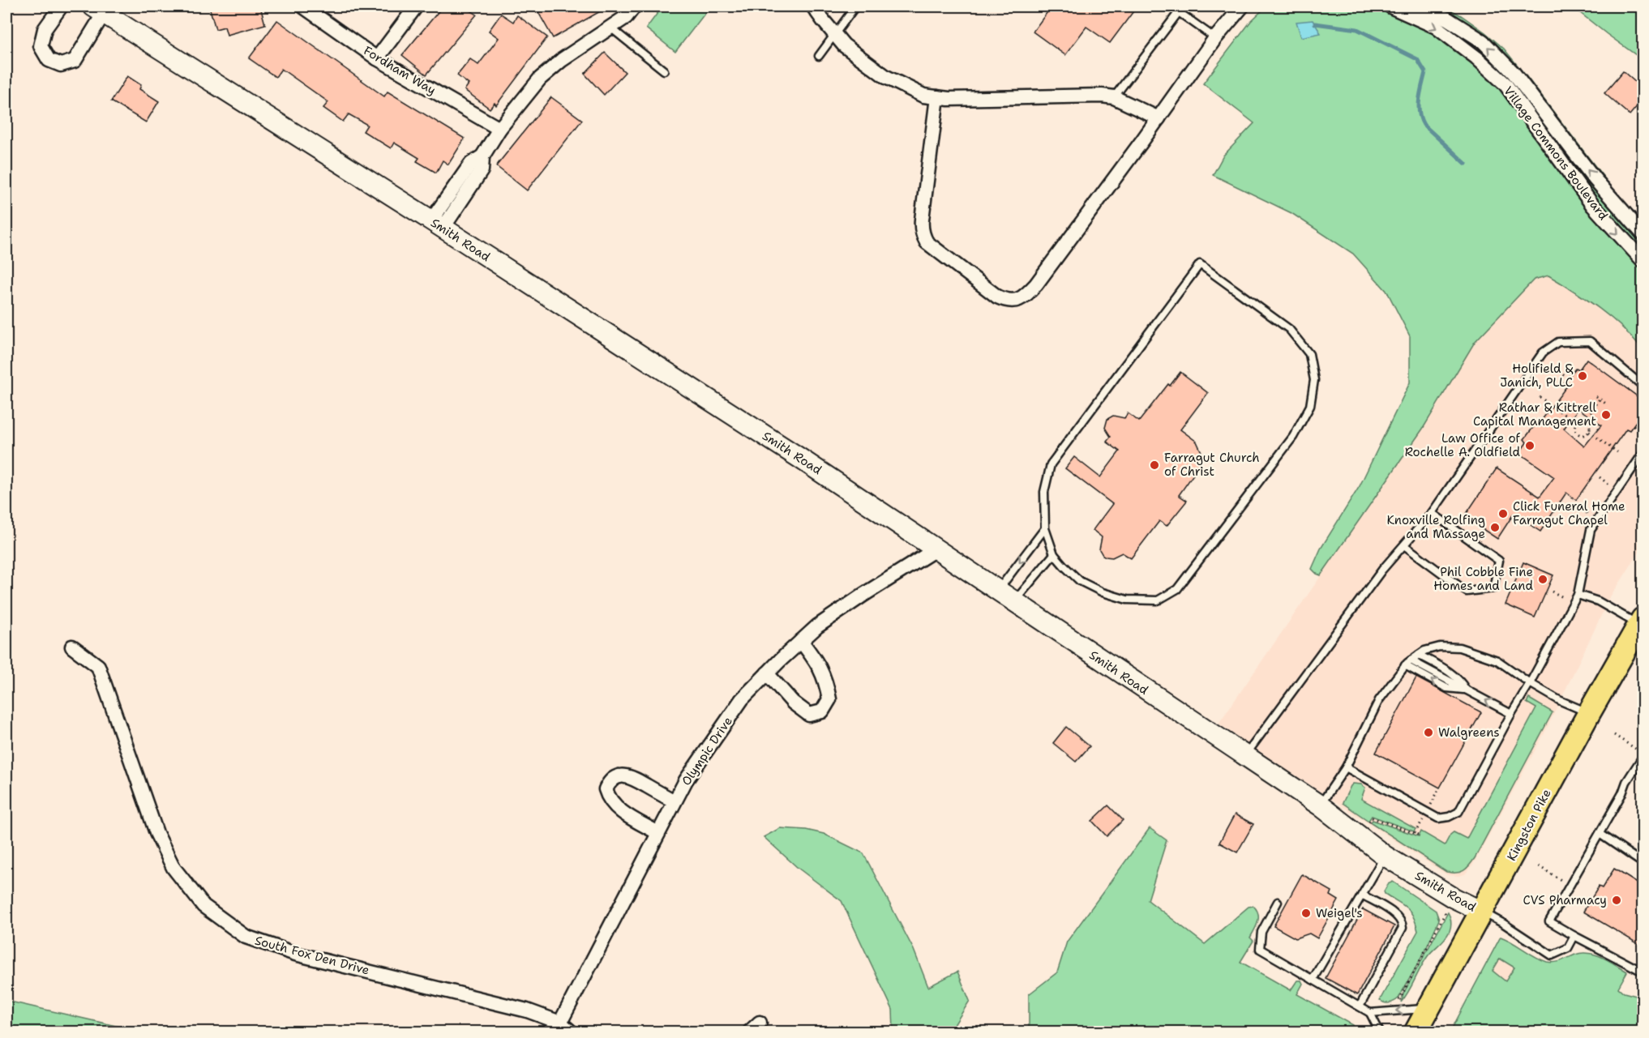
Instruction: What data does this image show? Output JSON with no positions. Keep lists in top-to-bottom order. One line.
{"streets":{"main road":["Kingston Pike"],"street":["Fordham Way","Village Commons Boulevard","Smith Road","Olympic Drive","South Fox Den Drive"]},"crossings":[["Smith Road","Olympic Drive"],["Smith Road","Kingston Pike"],["Olympic Drive","South Fox Den Drive"]],"places":["Holifield & Janich, PLLC","Rathar & Kittrell Capital Management","Law Office of Rochelle A. Oldfield","Farragut Church of Christ","Click Funeral Home Farragut Chapel","Knoxville Rolfing and Massage","Phil Cobble Fine Homes and Land","Walgreens","CVS Pharmacy","Weigel's"]}
